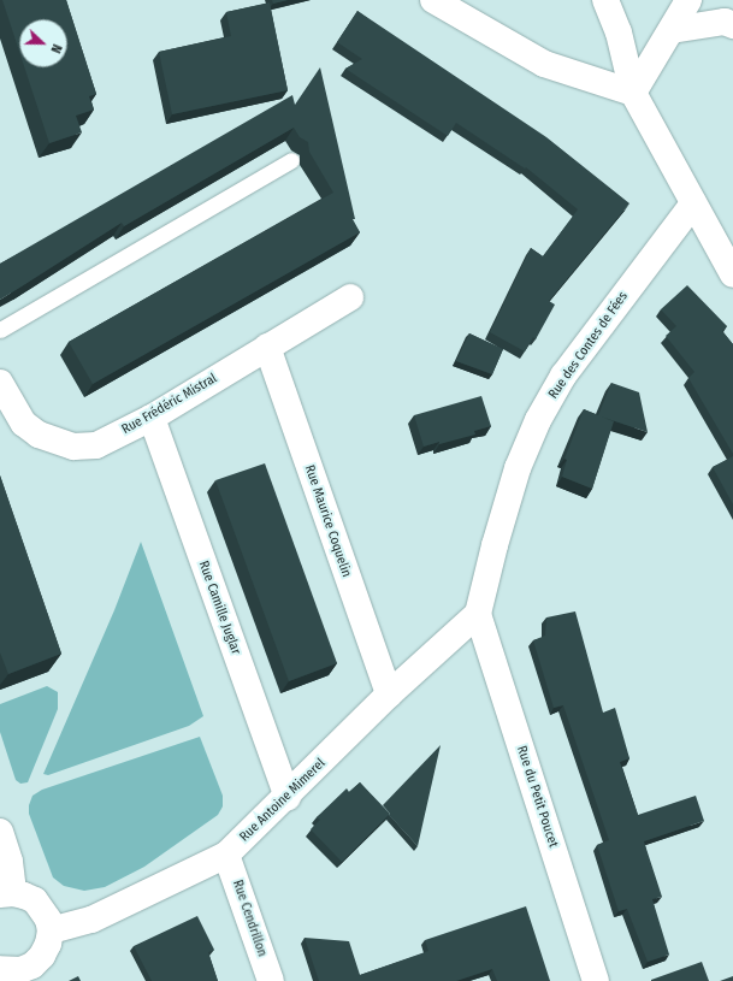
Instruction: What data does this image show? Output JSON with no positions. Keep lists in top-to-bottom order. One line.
{"streets":{"street":["Rue des Contes de Fées","Rue Frédéric Mistral","Rue Maurice Coquelin","Rue Camille Juglar","Rue du Petit Poucet","Rue Antoine Mimerel","Rue Cendrillon"]},"crossings":[["Rue des Contes de Fées","Rue du Petit Poucet"],["Rue des Contes de Fées","Rue Antoine Mimerel"],["Rue Frédéric Mistral","Rue Maurice Coquelin"],["Rue Frédéric Mistral","Rue Camille Juglar"],["Rue Maurice Coquelin","Rue Antoine Mimerel"],["Rue Camille Juglar","Rue Antoine Mimerel"],["Rue du Petit Poucet","Rue Antoine Mimerel"],["Rue Antoine Mimerel","Rue Cendrillon"]],"north":"right"}
